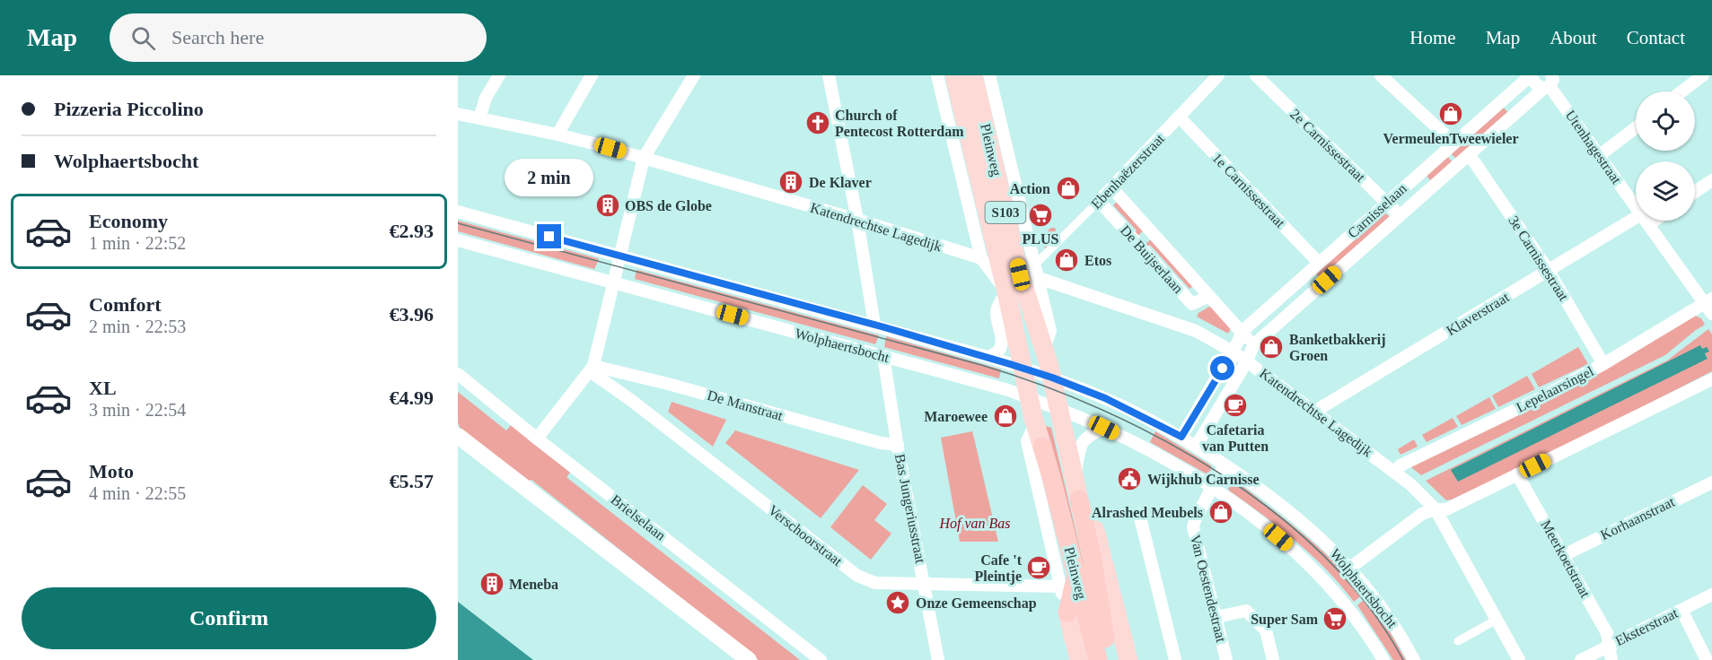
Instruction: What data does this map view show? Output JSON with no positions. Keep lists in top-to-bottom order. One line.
{"streets":{"highway":["Pleinweg","S103"],"street":["2e Carnissestraat","Utenhagestraat","Ebenhaëzerstraat","1e Carnissestraat","Carnisselaan","Katendrechtse Lagedijk","3e Carnissestraat","De Buijserlaan","Klaverstraat","Wolphaertsbocht","Lepelaarsingel","De Manstraat","Bas Jungeriusstraat","Brielselaan","Korhaanstraat","Verschoorstraat","Meerkoetstraat","Van Oestendestraat","Eksterstraat"]},"crossings":[["2e Carnissestraat","Carnisselaan"],["Utenhagestraat","Carnisselaan"],["Utenhagestraat","Lepelaarsingel"],["Pleinweg","Ebenhaëzerstraat"],["Pleinweg","Katendrechtse Lagedijk"],["Pleinweg","Wolphaertsbocht"],["Pleinweg","Verschoorstraat"],["Ebenhaëzerstraat","1e Carnissestraat"],["Ebenhaëzerstraat","De Buijserlaan"],["1e Carnissestraat","Carnisselaan"],["Carnisselaan","Katendrechtse Lagedijk"],["Carnisselaan","3e Carnissestraat"],["Carnisselaan","De Buijserlaan"],["Carnisselaan","Wolphaertsbocht"],["Katendrechtse Lagedijk","Klaverstraat"],["Katendrechtse Lagedijk","Lepelaarsingel"],["3e Carnissestraat","Klaverstraat"],["3e Carnissestraat","Lepelaarsingel"],["Wolphaertsbocht","Bas Jungeriusstraat"],["Wolphaertsbocht","Van Oestendestraat"],["De Manstraat","Bas Jungeriusstraat"],["De Manstraat","Verschoorstraat"],["Bas Jungeriusstraat","Verschoorstraat"],["Korhaanstraat","Meerkoetstraat"],["Meerkoetstraat","Eksterstraat"]],"parks":["Hof van Bas"],"places":{"shop":["VermeulenTweewieler","Action","Etos","Banketbakkerij Groen","Maroewee","Alrashed Meubels"],"church":["Church of Pentecost Rotterdam"],"building":["De Klaver","OBS de Globe","Meneba"],"supermarket":["PLUS","Super Sam"],"cafe":["Cafetaria van Putten","Cafe 't Pleintje"],"public building":["Wijkhub Carnisse"],"place":["Onze Gemeenschap"]},"page":{"header":"Map","search":"Search here","nav":["Home","Map","About","Contact"],"banner":["Pizzeria Piccolino","Wolphaertsbocht"],"bubble":"2 min","list":[{"name":"Economy","note":"1 min · 22:52","value":"€2.93"},{"name":"Comfort","note":"2 min · 22:53","value":"€3.96"},{"name":"XL","note":"3 min · 22:54","value":"€4.99"},{"name":"Moto","note":"4 min · 22:55","value":"€5.57"}],"buttons":"Confirm"}}
